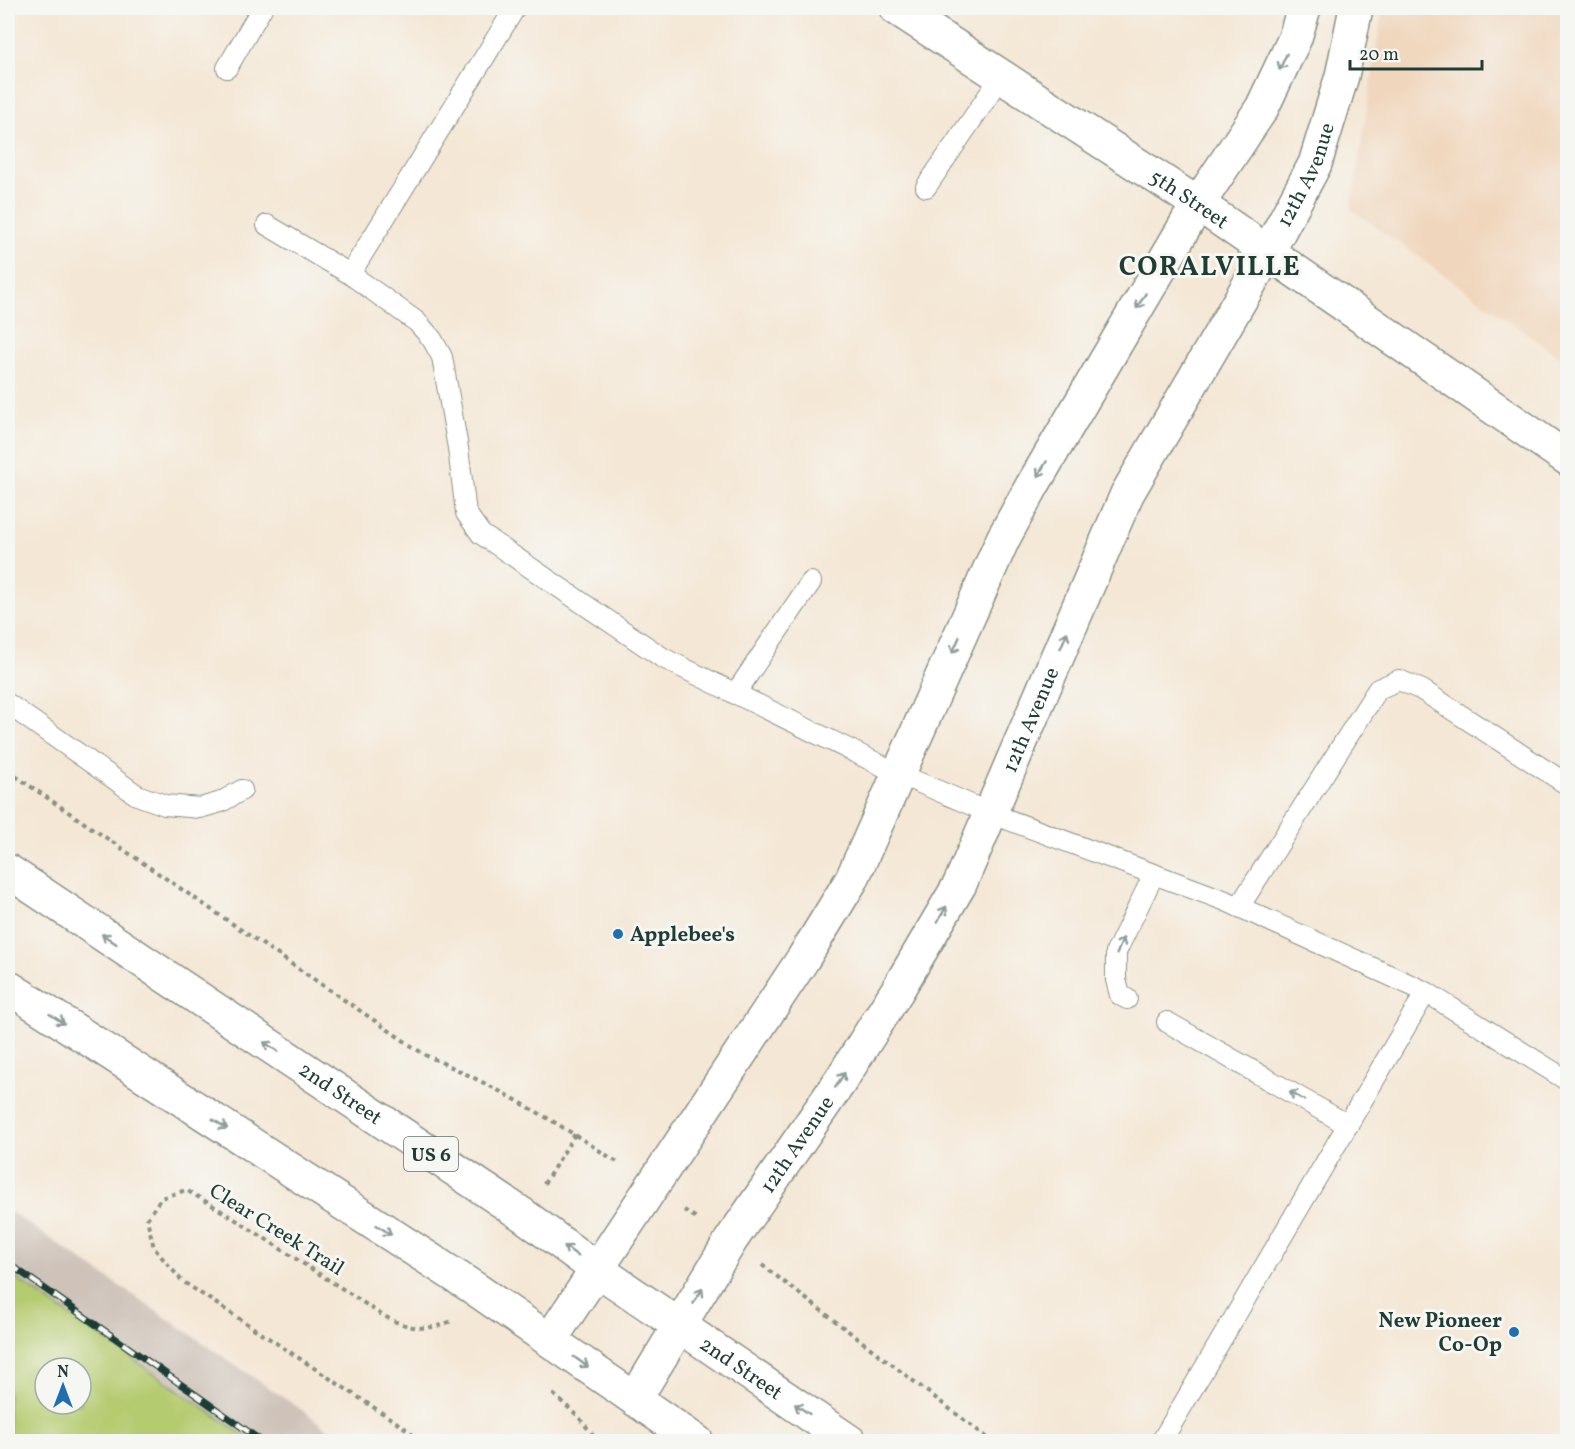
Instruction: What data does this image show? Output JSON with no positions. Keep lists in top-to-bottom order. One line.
{"streets":{"main road":["12th Avenue","5th Street","2nd Street","US 6"],"path":["Clear Creek Trail"]},"crossings":[["12th Avenue","5th Street"],["12th Avenue","2nd Street"]],"districts":["CORALVILLE"],"places":["Applebee's","New Pioneer Co-Op"],"scale_bar":"20 m","north":"top"}
